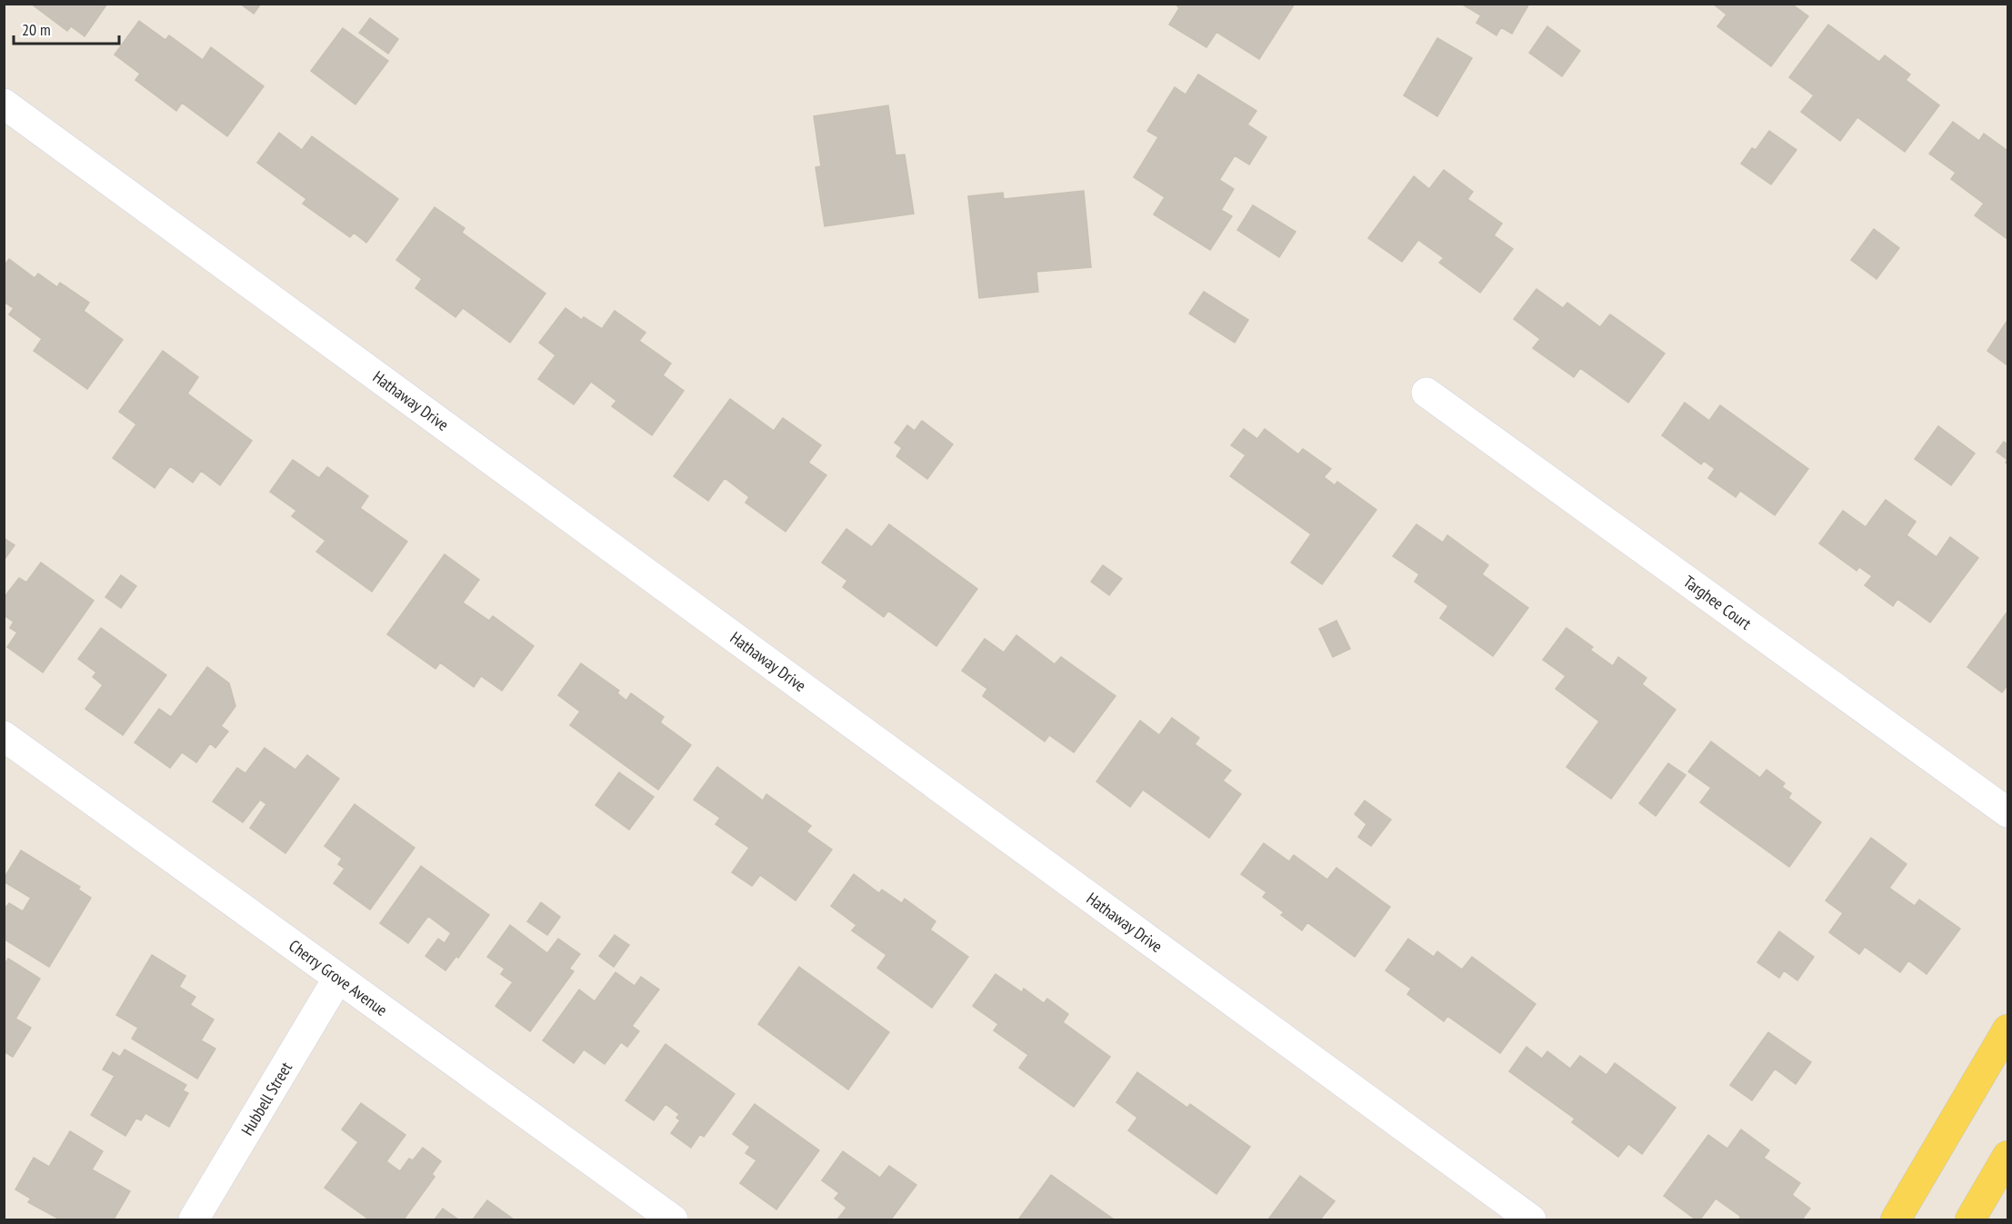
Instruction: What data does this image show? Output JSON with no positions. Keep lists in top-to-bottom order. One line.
{"streets":{"street":["Hathaway Drive","Targhee Court","Cherry Grove Avenue","Hubbell Street"]},"crossings":[["Cherry Grove Avenue","Hubbell Street"]],"scale_bar":"20 m"}
